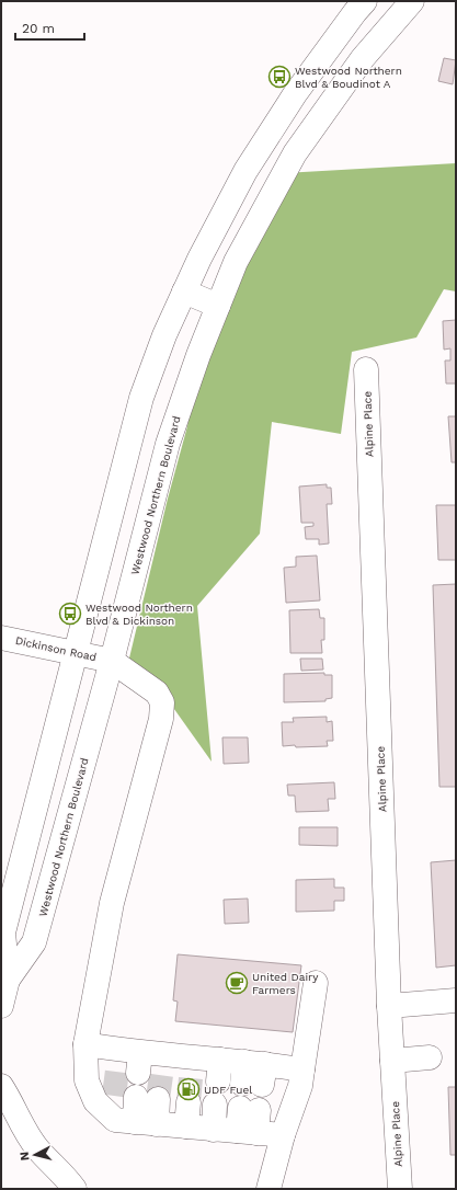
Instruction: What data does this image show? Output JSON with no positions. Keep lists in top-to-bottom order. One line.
{"streets":{"main road":["Alpine Place","Westwood Northern Boulevard","Dickinson Road"]},"crossings":[["Westwood Northern Boulevard","Dickinson Road"]],"places":{"bus stop":["Westwood Northern Blvd & Boudinot A","Westwood Northern Blvd & Dickinson"],"cafe":["United Dairy Farmers"],"fuel station":["UDF Fuel"]},"scale_bar":"20 m","north":"left"}
